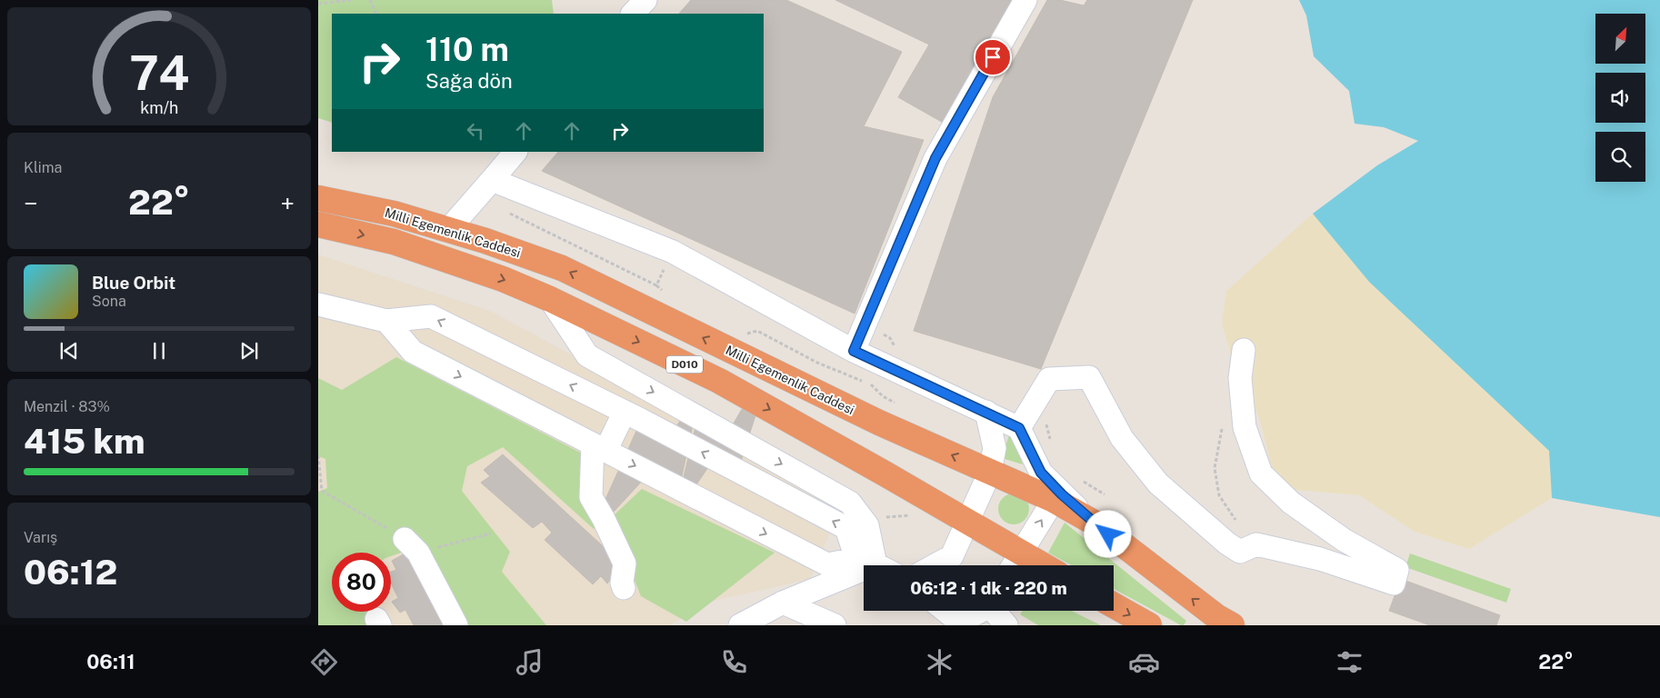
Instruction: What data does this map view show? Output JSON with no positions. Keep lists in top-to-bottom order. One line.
{"streets":{"highway":["Milli Egemenlik Caddesi","D010"]},"north":"top right","page":{"turn":["110 m","Sağa dön"],"tile":["Klima",["Menzil · 83%","415 km"],["Varış","06:12"]],"heat":["−","22°","+"],"song":["Blue Orbit","Sona"],"limit":"80","trip":"06:12 · 1 dk · 220 m","tabs":["06:11","22°"],"gauge":["74","km/h"]}}
